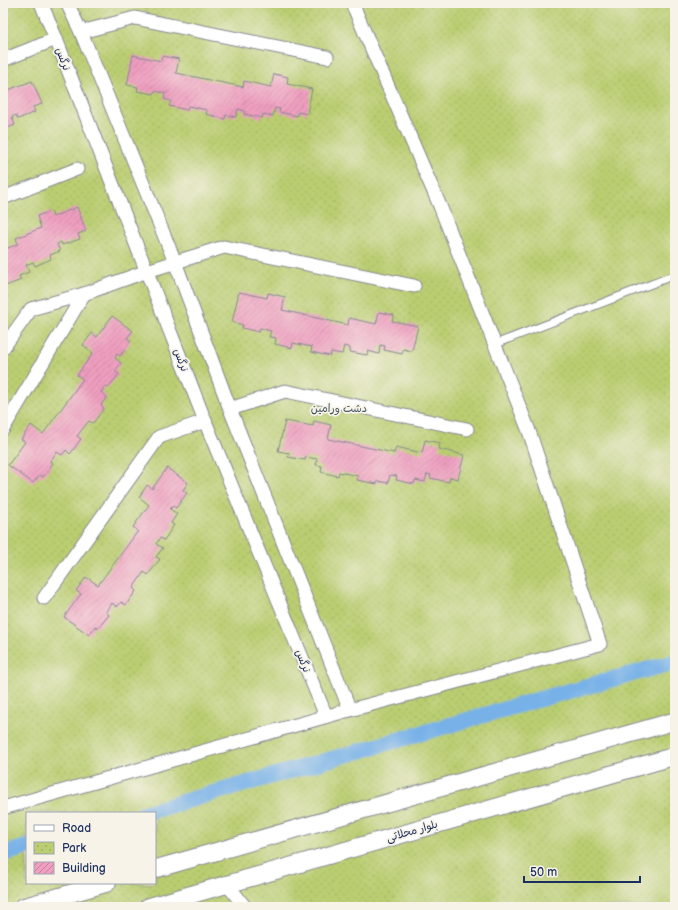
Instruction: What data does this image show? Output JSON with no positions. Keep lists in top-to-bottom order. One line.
{"streets":{"street":["نرگس","بلوار محلاتی"]},"parks":["دشت ورامین"],"legend":["Road","Park","Building"],"scale_bar":"50 m"}
